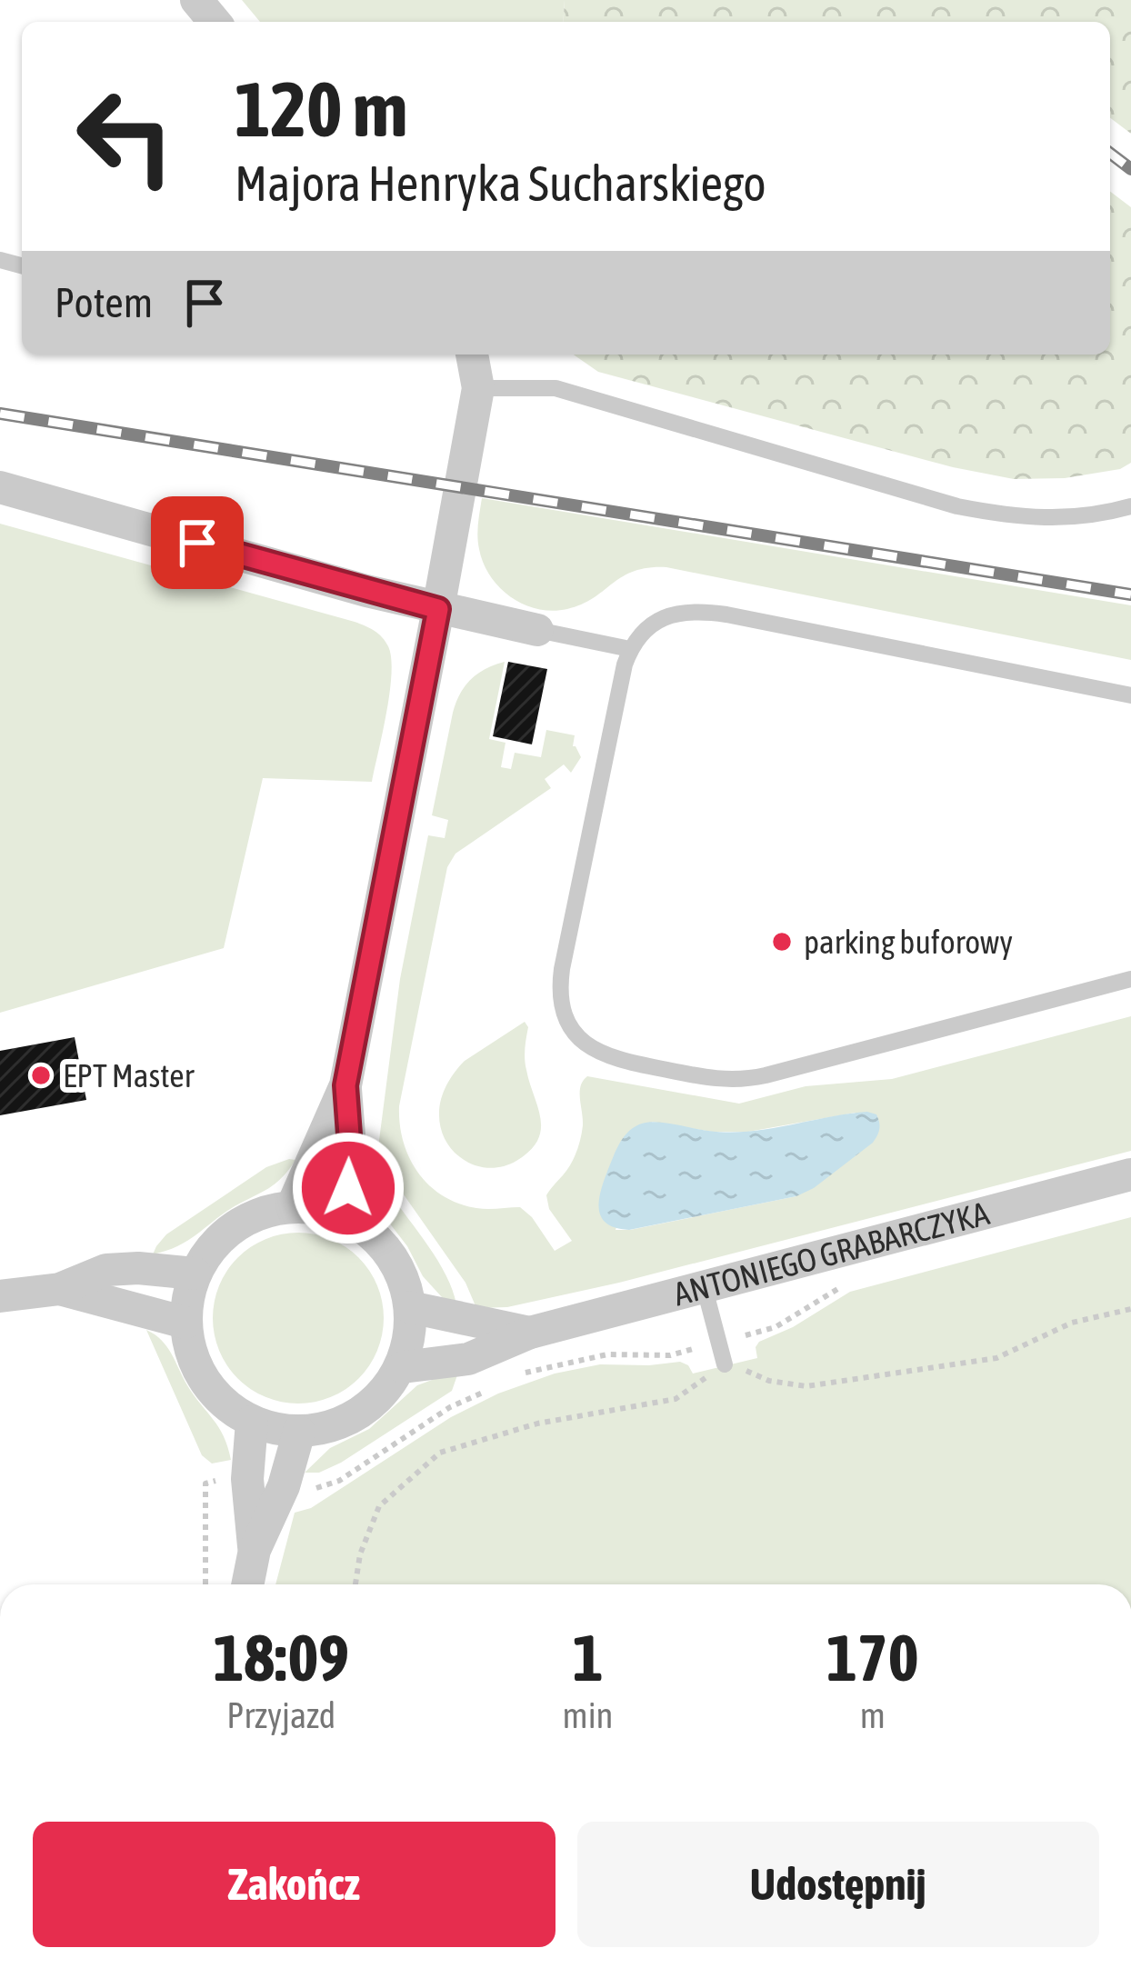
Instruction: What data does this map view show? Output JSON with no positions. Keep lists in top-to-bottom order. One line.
{"streets":{"street":["ANTONIEGO GRABARCZYKA"]},"places":["parking buforowy","EPT Master"],"page":{"turn":["120 m","Majora Henryka Sucharskiego"],"then":"Potem","eta":["18:09","Przyjazd","1","min","170","m"],"buttons":["Zakończ","Udostępnij"]}}
